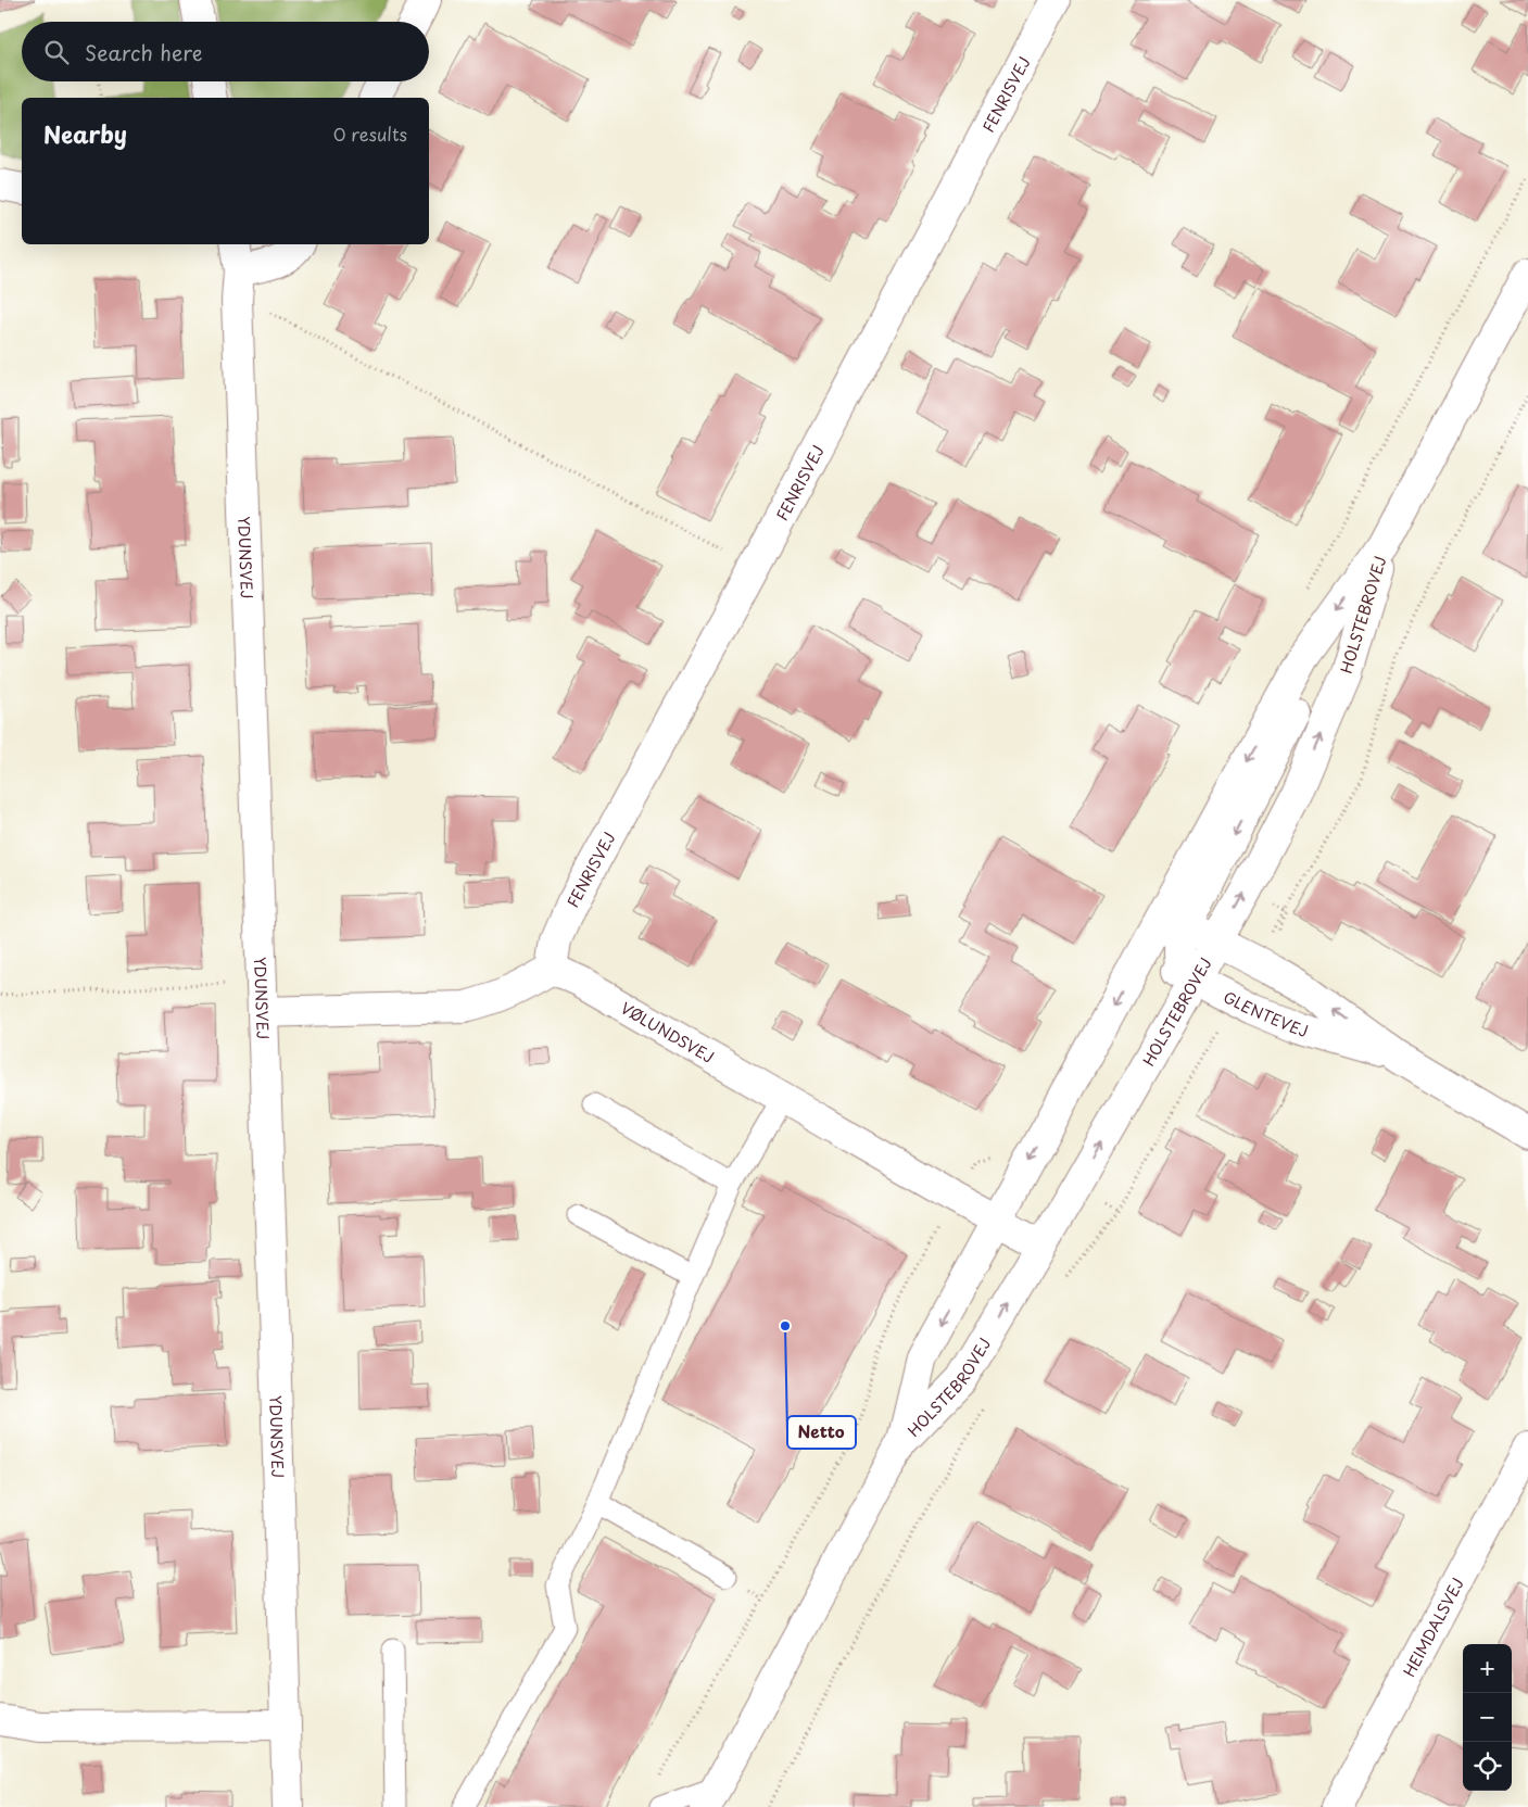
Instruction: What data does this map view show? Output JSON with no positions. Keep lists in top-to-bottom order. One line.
{"streets":{"street":["FENRISVEJ","YDUNSVEJ","HOLSTEBROVEJ","GLENTEVEJ","VØLUNDSVEJ","HEIMDALSVEJ"]},"crossings":[["FENRISVEJ","VØLUNDSVEJ"],["HOLSTEBROVEJ","GLENTEVEJ"],["HOLSTEBROVEJ","VØLUNDSVEJ"]],"places":["Netto"],"page":{"search":"Search here","heading":["Nearby","0 results"],"map_buttons":["+","−"]}}
